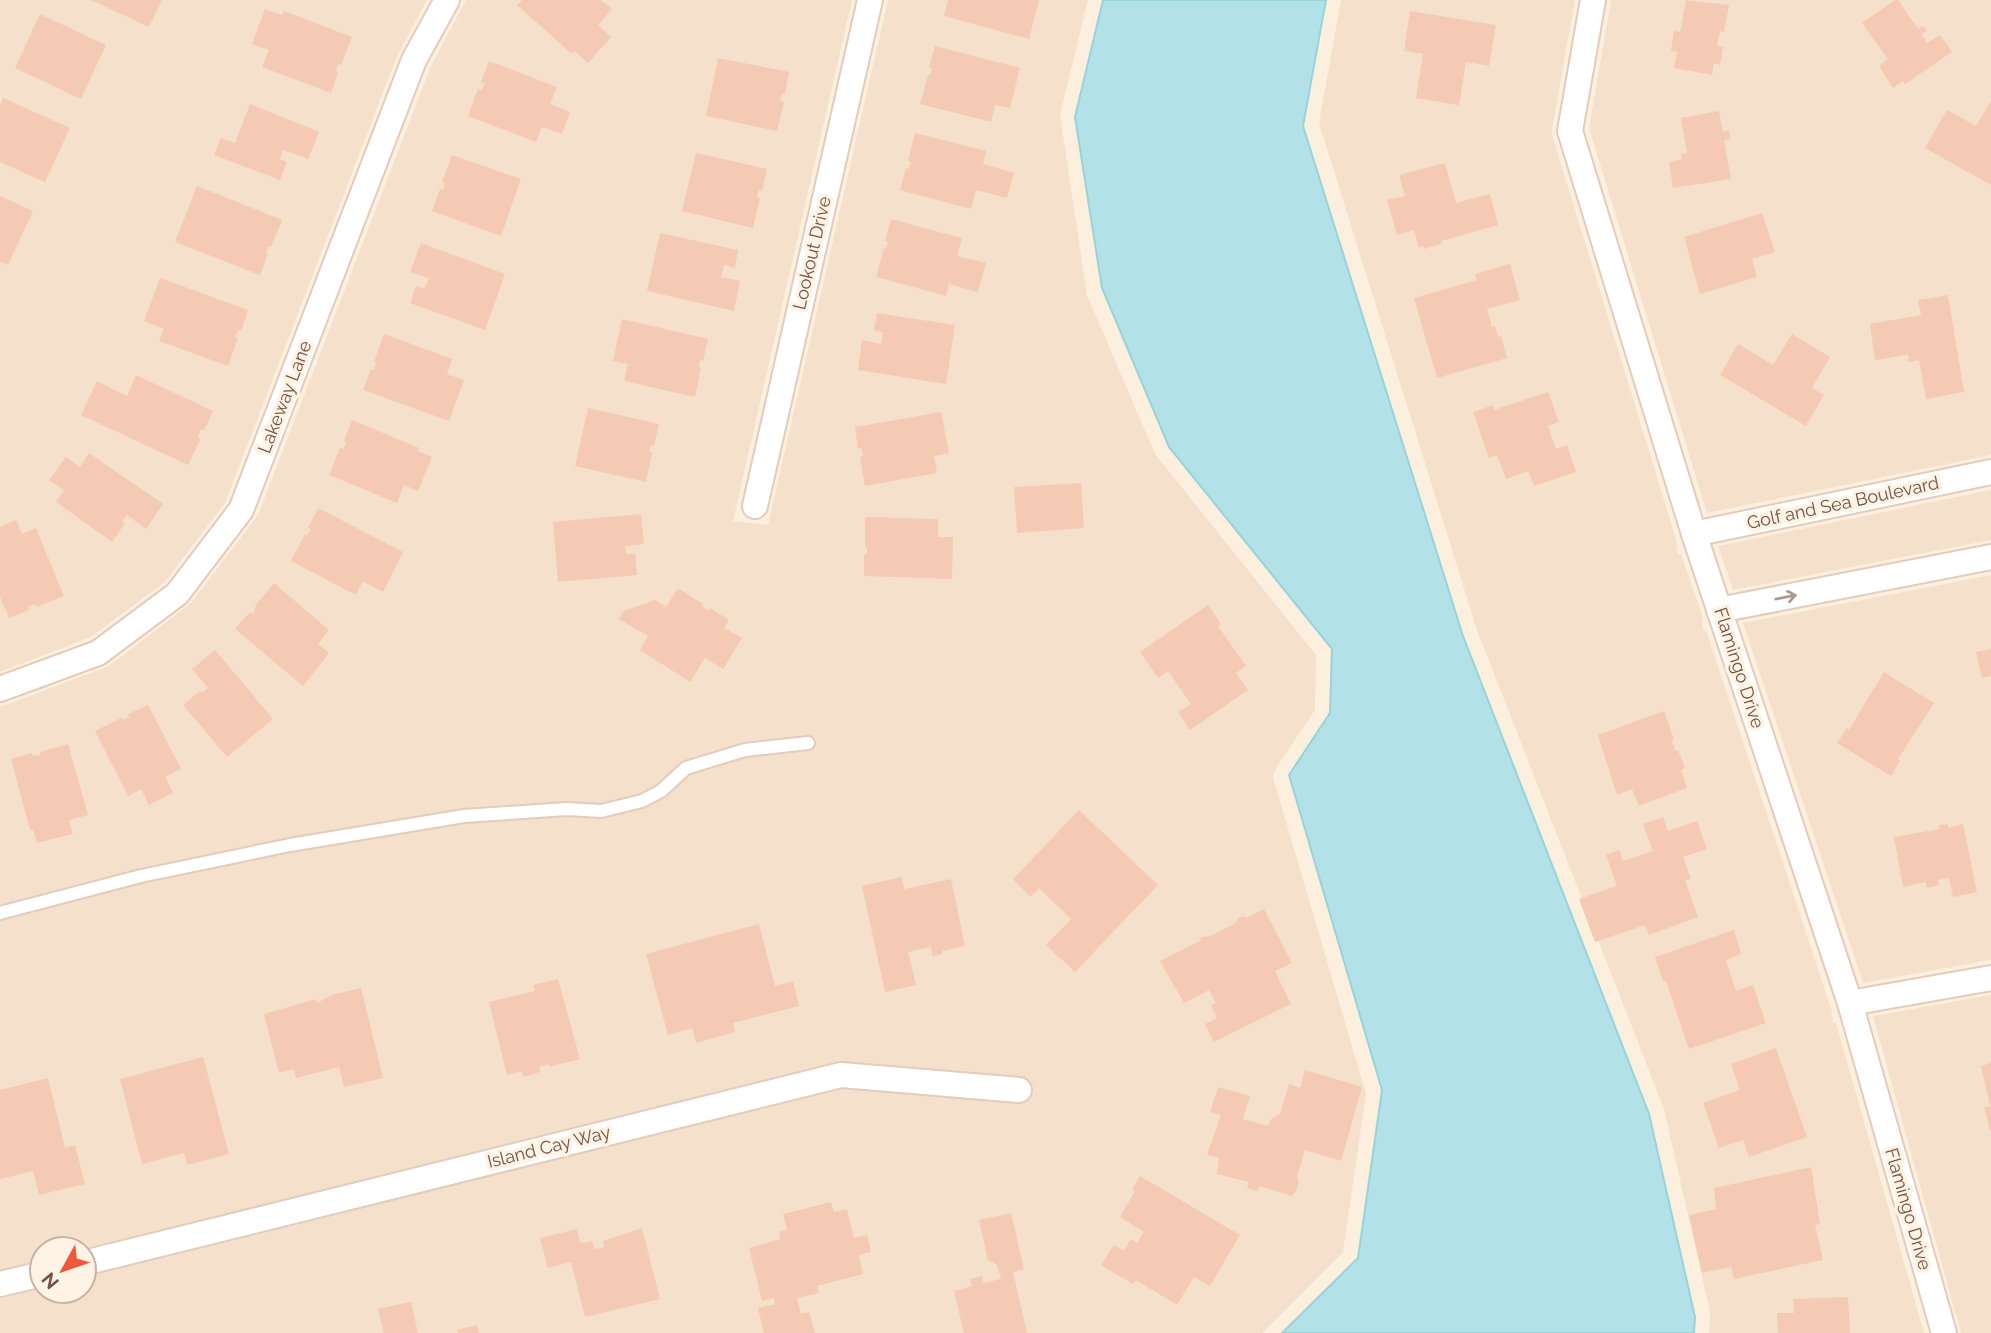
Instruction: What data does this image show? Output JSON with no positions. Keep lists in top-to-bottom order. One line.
{"streets":{"street":["Lookout Drive","Lakeway Lane","Golf and Sea Boulevard","Flamingo Drive","Island Cay Way"]},"crossings":[["Golf and Sea Boulevard","Flamingo Drive"]],"north":"bottom left"}
